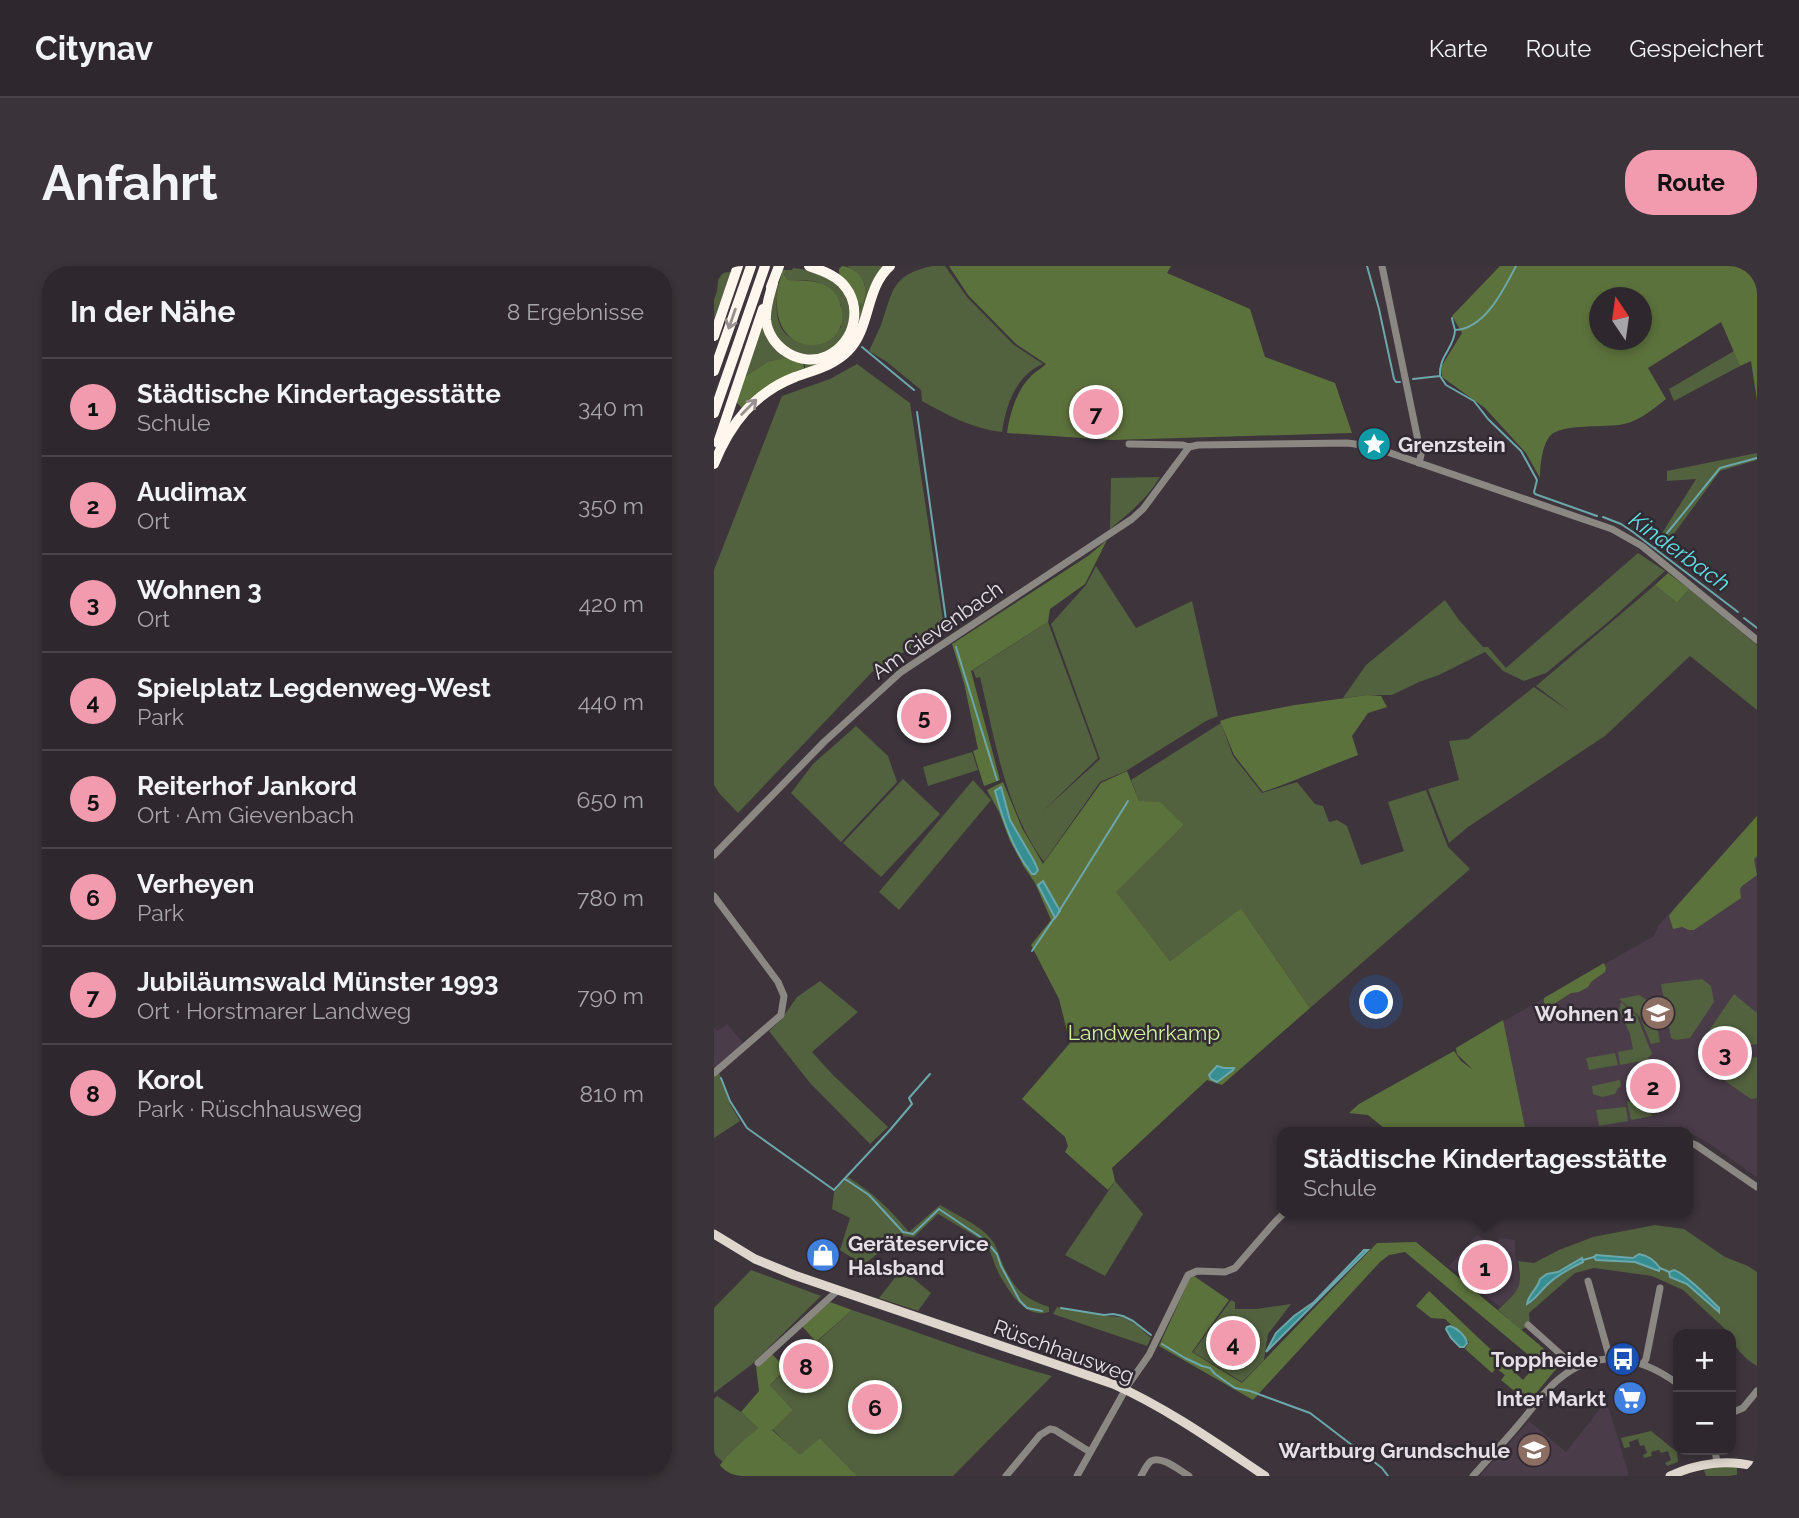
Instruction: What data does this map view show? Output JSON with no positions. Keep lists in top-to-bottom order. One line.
{"streets":{"main road":["Rüschhausweg"],"street":["Am Gievenbach"]},"water":["Kinderbach"],"parks":["Landwehrkamp"],"places":{"place":["Grenzstein"],"school or university":["Wohnen 1","Wartburg Grundschule"],"shop":["Geräteservice Halsband"],"bus stop":["Toppheide"],"supermarket":["Inter Markt"]},"north":"top","page":{"header":"Citynav","nav":["Karte","Route","Gespeichert"],"buttons":"Route","title":"Anfahrt","heading":["In der Nähe","8 Ergebnisse"],"list":[{"mark":"1","name":"Städtische Kindertagesstätte","note":"Schule","value":"340 m"},{"mark":"2","name":"Audimax","note":"Ort","value":"350 m"},{"mark":"3","name":"Wohnen 3","note":"Ort","value":"420 m"},{"mark":"4","name":"Spielplatz Legdenweg-West","note":"Park","value":"440 m"},{"mark":"5","name":"Reiterhof Jankord","note":"Ort · Am Gievenbach","value":"650 m"},{"mark":"6","name":"Verheyen","note":"Park","value":"780 m"},{"mark":"7","name":"Jubiläumswald Münster 1993","note":"Ort · Horstmarer Landweg","value":"790 m"},{"mark":"8","name":"Korol","note":"Park · Rüschhausweg","value":"810 m"}],"pins":["7","5","3","2","1","4","8","6"],"popup":["Städtische Kindertagesstätte","Schule"],"map_buttons":["+","−"]}}
